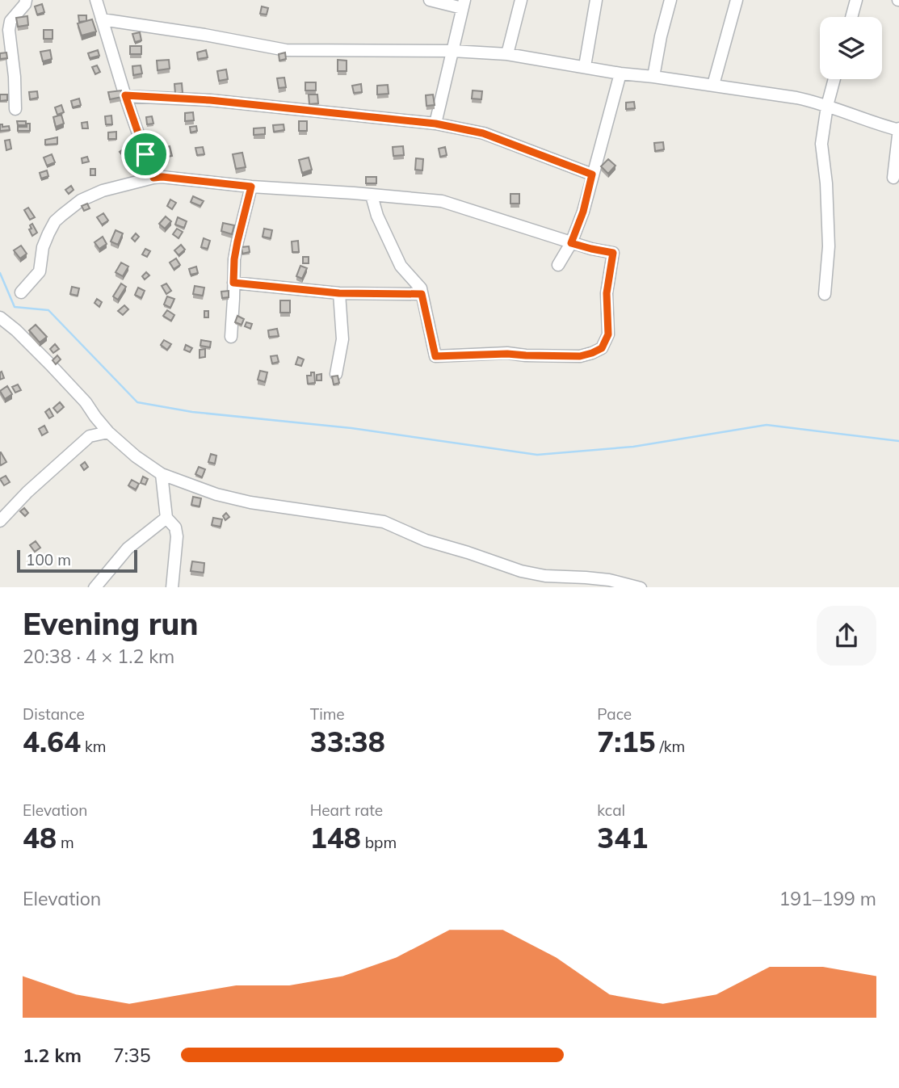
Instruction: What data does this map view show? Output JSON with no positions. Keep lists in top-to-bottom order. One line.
{"scale_bar":"100 m","page":{"scale":"100 m","heading":["Evening run","20:38 · 4 × 1.2 km"],"stats":[["Distance","4.64 km"],["Time","33:38"],["Pace","7:15 /km"],["Elevation","48 m"],["Heart rate","148 bpm"],["kcal","341"]],"chart":["Elevation","191–199 m"],"list":[{"name":"1.2 km","note":"7:35"}]}}
